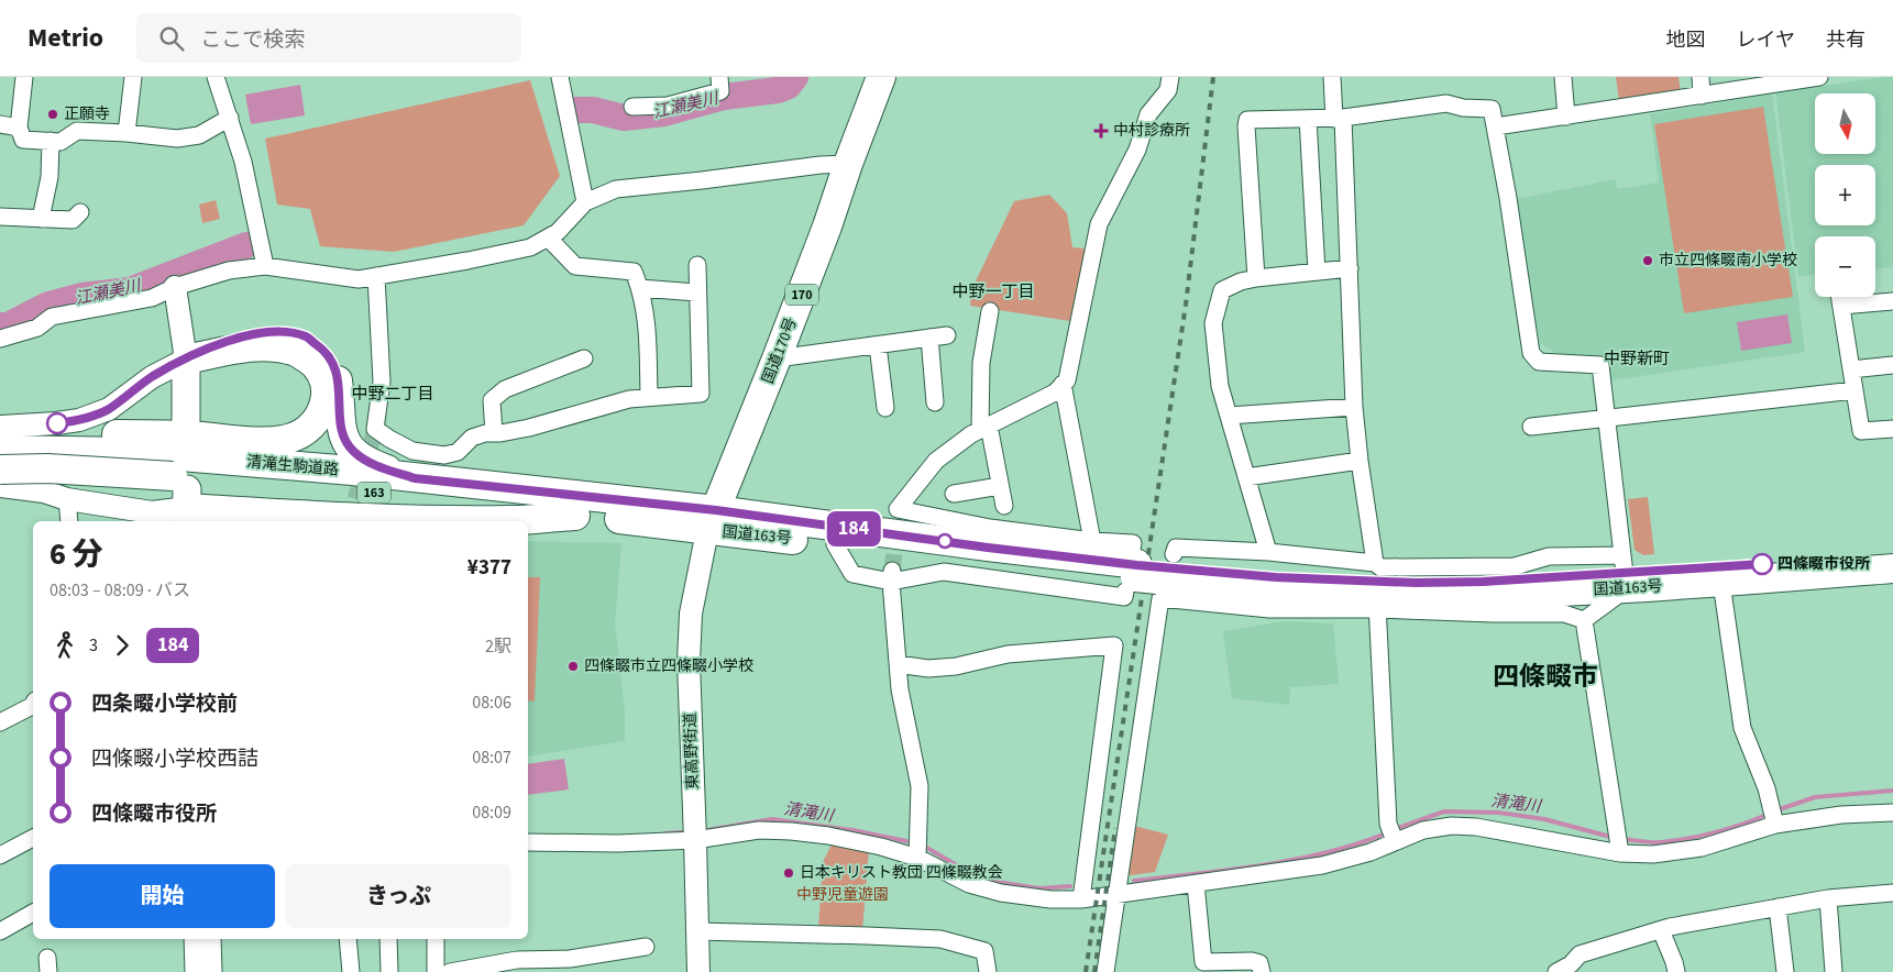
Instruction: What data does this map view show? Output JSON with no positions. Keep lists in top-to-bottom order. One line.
{"streets":{"highway":["170","国道170号","清滝生駒道路","163","国道163号"],"street":["東高野街道"]},"crossings":[["国道170号","清滝生駒道路"],["国道170号","国道163号"],["国道170号","東高野街道"],["清滝生駒道路","163"],["清滝生駒道路","国道163号"],["清滝生駒道路","東高野街道"],["国道163号","東高野街道"]],"districts":["中野一丁目","中野新町","中野二丁目","四條畷市"],"water":["江瀬美川","清滝川"],"parks":["中野児童遊園"],"places":{"other":["正願寺","市立四條畷南小学校","四條畷市役所","四條畷市立四條畷小学校","日本キリスト教団 四條畷教会"],"health":["中村診療所"]},"lines":["bus line 184"],"north":"bottom","page":{"header":"Metrio","search":"ここで検索","nav":["地図","レイヤ","共有"],"on_map":"184","map_buttons":["+","−"],"heading":["6 分","08:03 – 08:09 · バス","¥377"],"legs":["3","184","2駅"],"list":[{"name":"四条畷小学校前","value":"08:06"},{"name":"四條畷小学校西詰","value":"08:07"},{"name":"四條畷市役所","value":"08:09"}],"buttons":["開始","きっぷ"]}}
